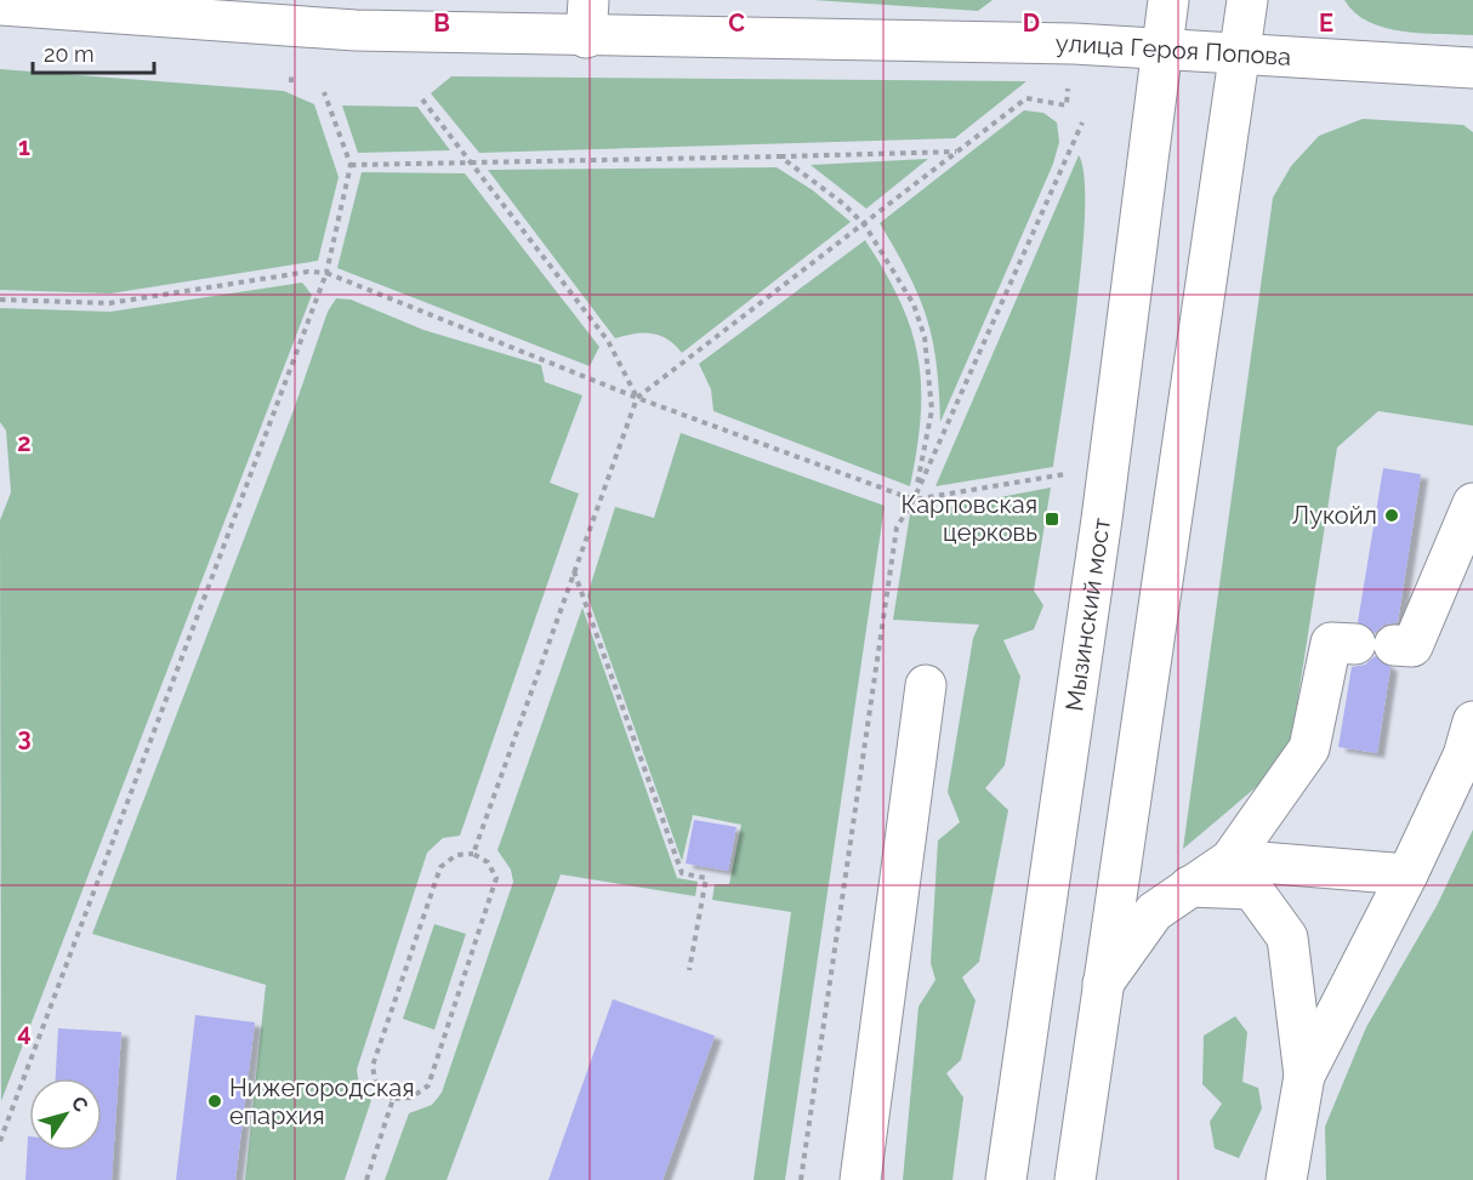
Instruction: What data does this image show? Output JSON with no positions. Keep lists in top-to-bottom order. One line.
{"streets":{"street":["улица Героя Попова","Мызинский мост"]},"crossings":[["улица Героя Попова","Мызинский мост"]],"places":{"other":["Лукойл","Нижегородская епархия"],"transit":["Карповская церковь"]},"scale_bar":"20 m","north":"top right","grid":{"columns":["B","C","D","E"],"rows":["1","2","3","4"]}}
